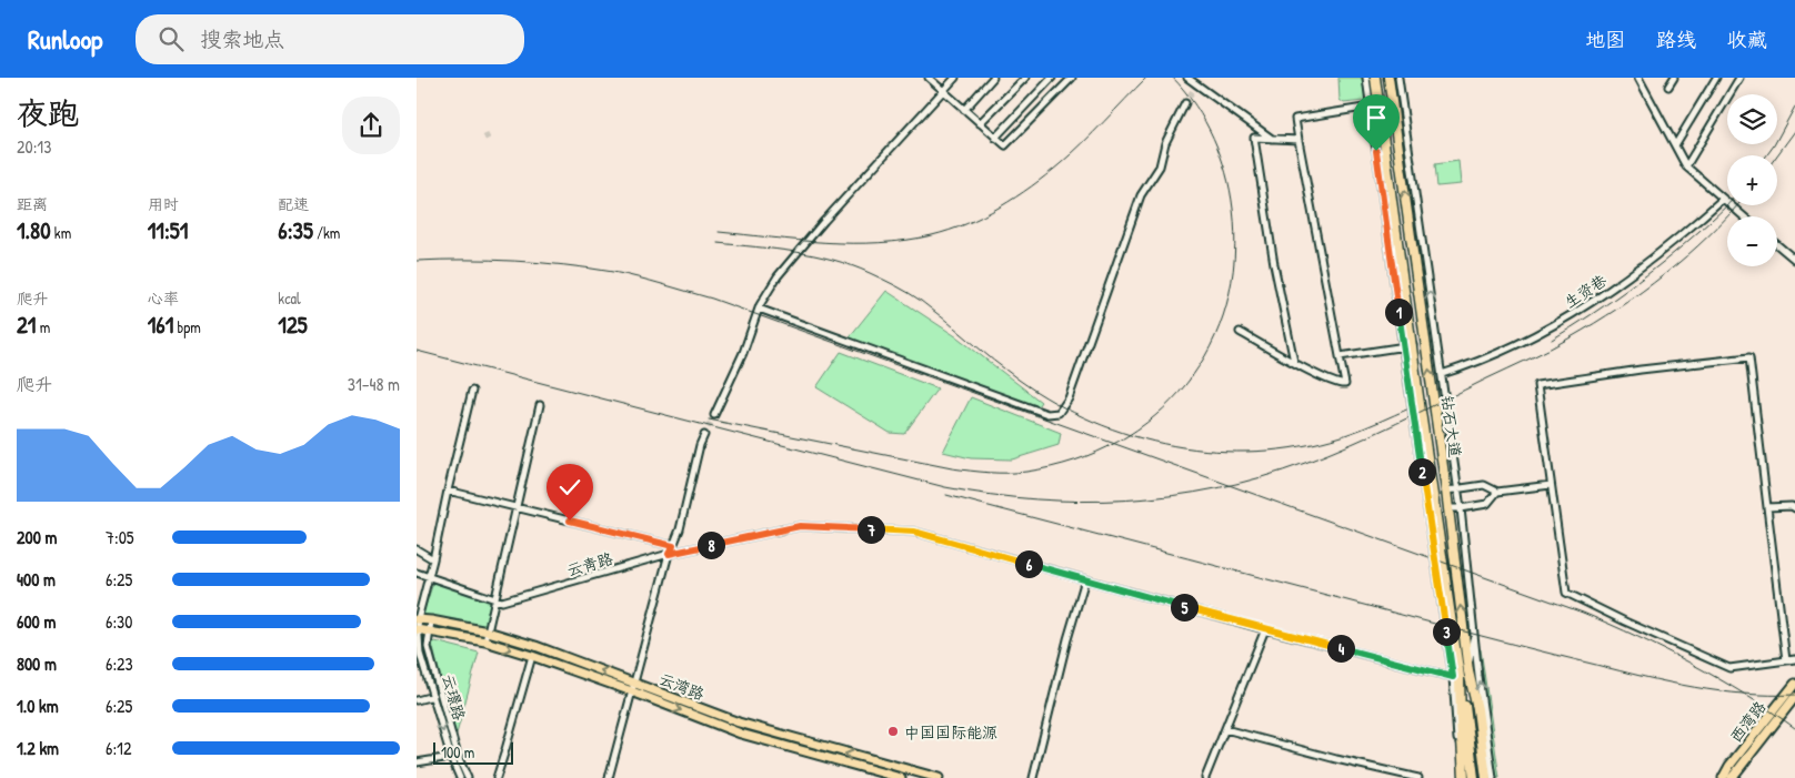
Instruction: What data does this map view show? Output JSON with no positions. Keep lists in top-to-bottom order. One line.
{"streets":{"highway":["钻石大道"],"main road":["云湾路","西湾路"],"street":["生资巷","云青路","云璟路"]},"crossings":[["钻石大道","云青路"],["云青路","云璟路"],["云湾路","云璟路"]],"places":["中国国际能源"],"scale_bar":"100 m","page":{"header":"Runloop","search":"搜索地点","nav":["地图","路线","收藏"],"heading":["夜跑","20:13"],"map_buttons":["+","−"],"stats":[["距离","1.80 km"],["用时","11:51"],["配速","6:35 /km"],["爬升","21 m"],["心率","161 bpm"],["kcal","125"]],"pins":["1","2","7","8","6","5","3","4"],"chart":["爬升","31–48 m"],"list":[{"name":"200 m","note":"7:05"},{"name":"400 m","note":"6:25"},{"name":"600 m","note":"6:30"},{"name":"800 m","note":"6:23"},{"name":"1.0 km","note":"6:25"},{"name":"1.2 km","note":"6:12"}],"scale":"100 m"}}
